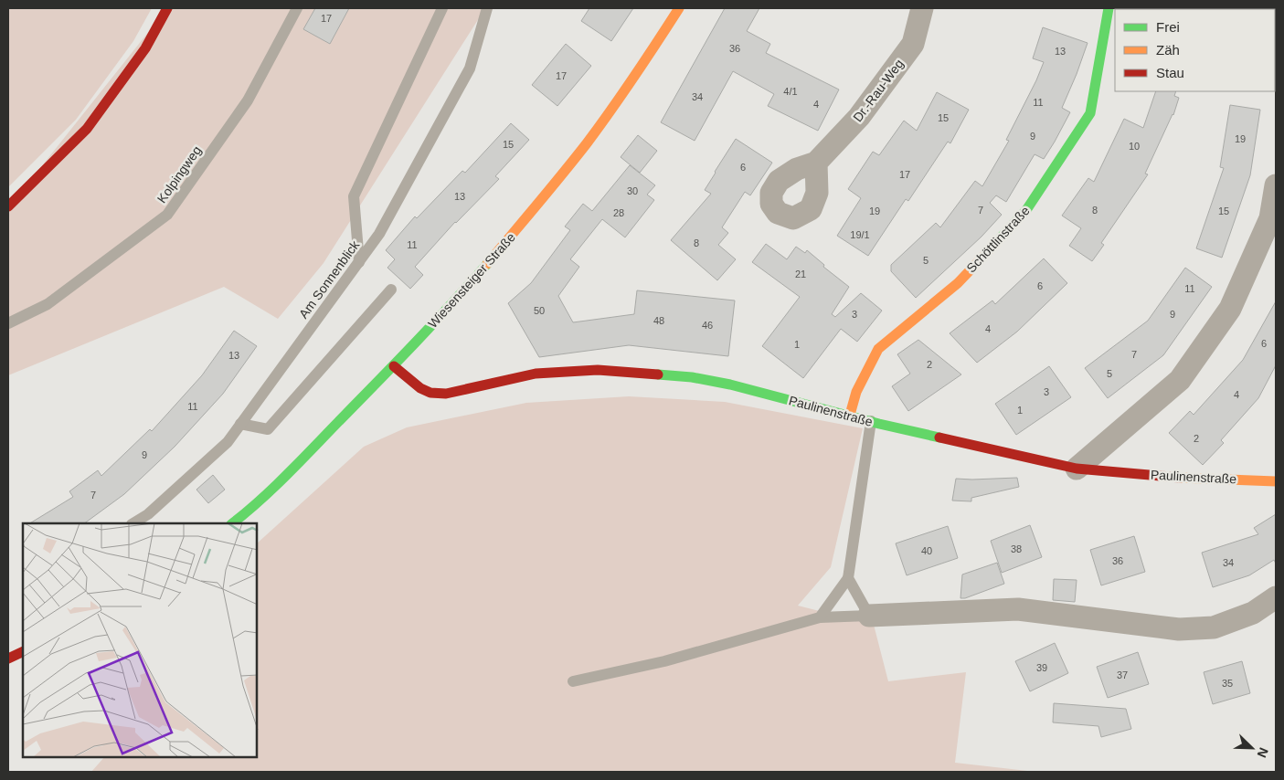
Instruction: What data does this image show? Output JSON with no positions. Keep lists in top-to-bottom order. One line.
{"streets":{"street":["Dr.-Rau-Weg","Schöttlinstraße","Wiesensteiger Straße","Paulinenstraße"],"lane":["Kolpingweg","Am Sonnenblick"]},"crossings":[["Schöttlinstraße","Paulinenstraße"],["Wiesensteiger Straße","Paulinenstraße"]],"house_numbers":["17","36","13","17","4/1","34","11","4","15","9","19","15","10","6","17","30","13","7","8","19","15","28","19/1","8","11","5","21","6","11","50","3","9","48","46","4","6","1","7","13","2","5","3","4","11","1","2","9","7","38","40","36","34","39","37","35"],"legend":["Frei","Zäh","Stau"],"north":"bottom right"}
